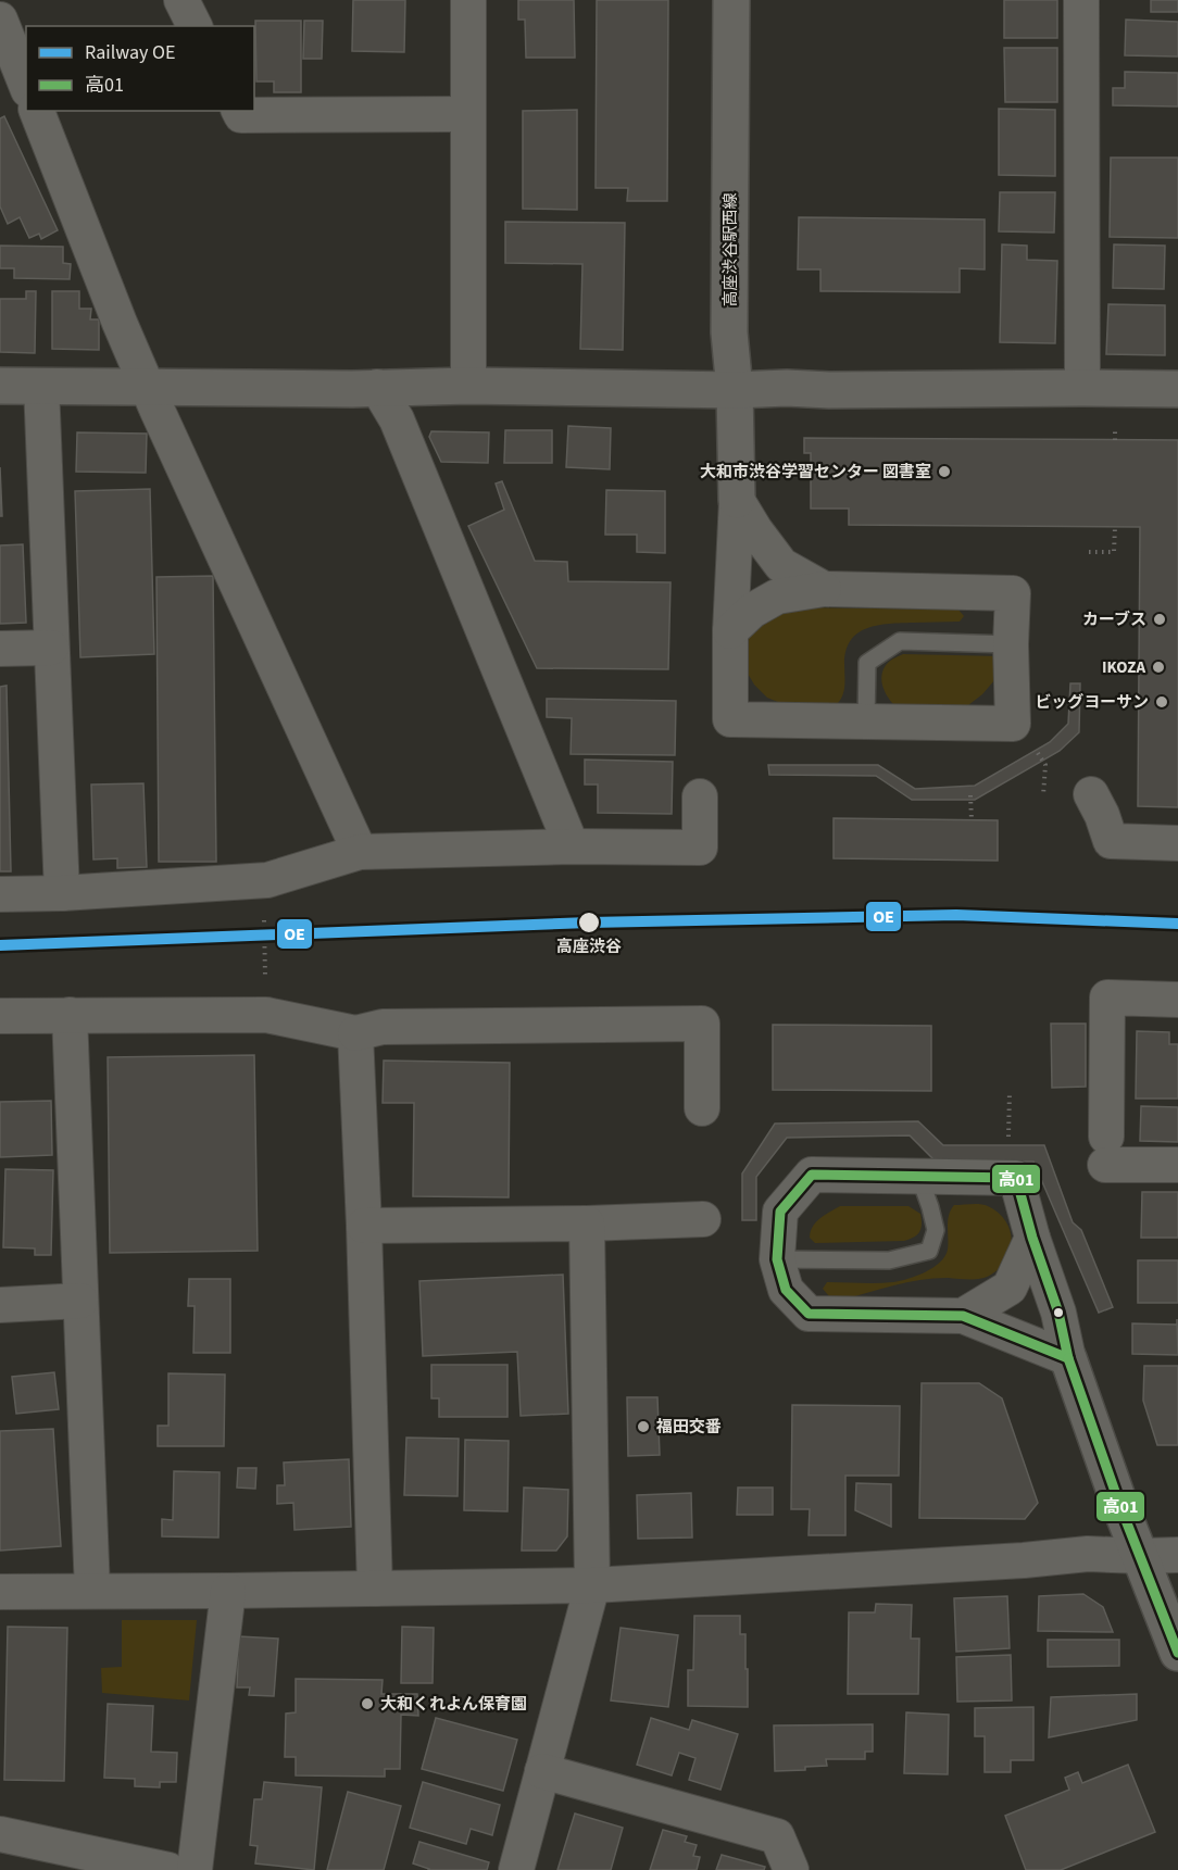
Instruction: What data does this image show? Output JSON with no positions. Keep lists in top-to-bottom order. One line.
{"streets":{"street":["高座渋谷駅西線"]},"places":["大和市渋谷学習センター 図書室","カーブス","IKOZA","ビッグヨーサン","高座渋谷","福田交番","大和くれよん保育園"],"lines":["rail line OE","transit line 高01"],"legend":["Railway OE","高01"]}
